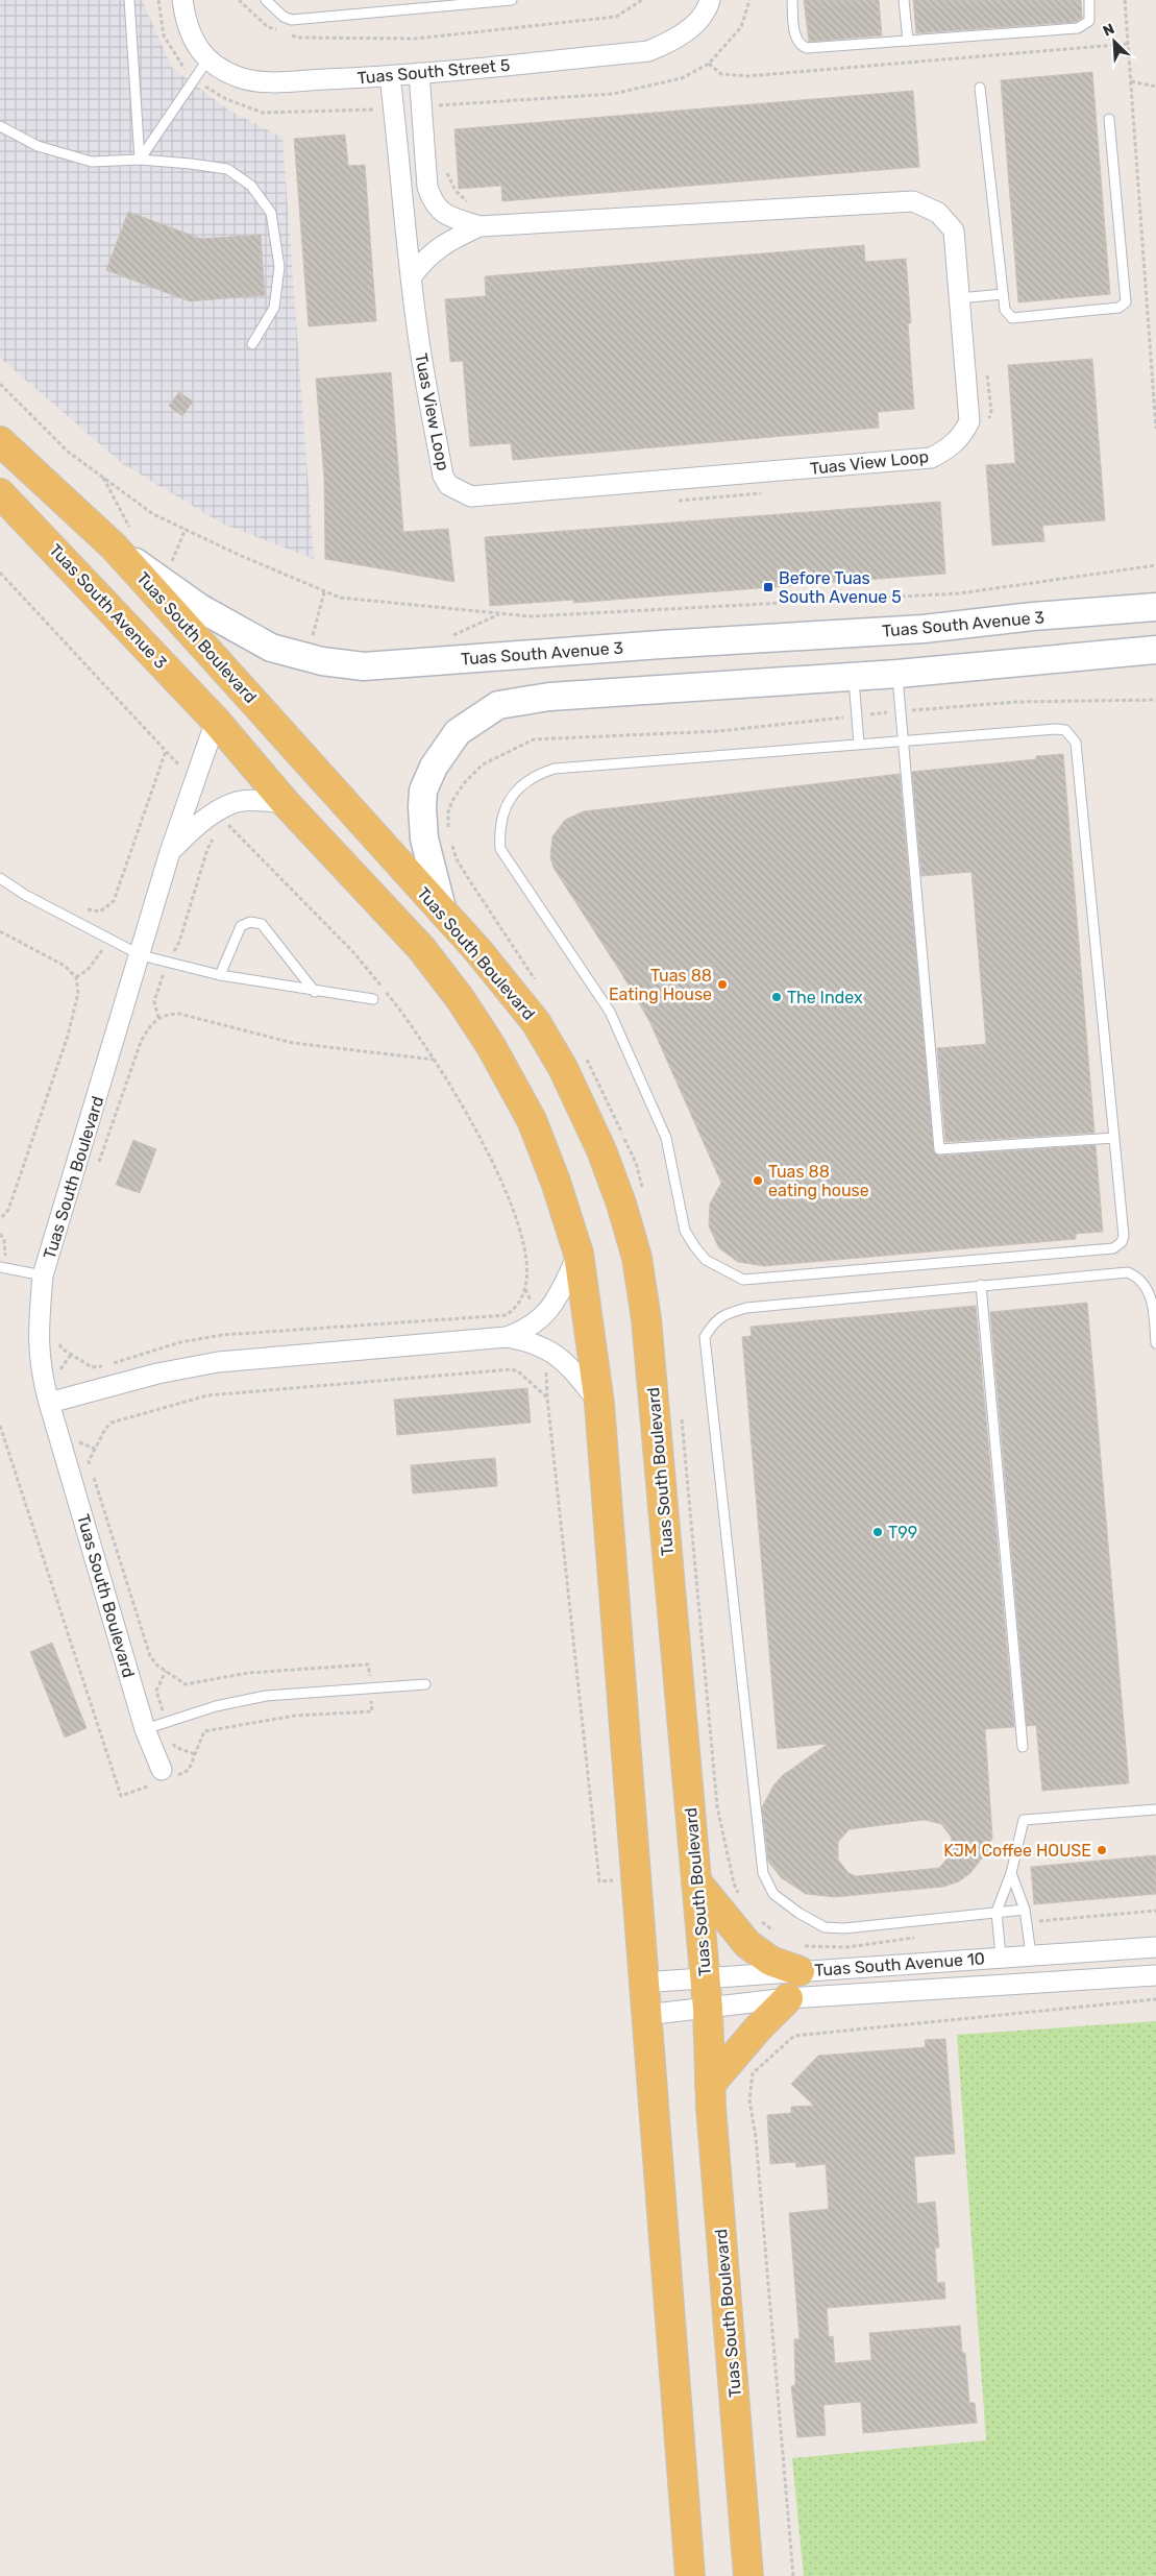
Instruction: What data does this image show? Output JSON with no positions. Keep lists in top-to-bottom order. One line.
{"streets":{"main road":["Tuas South Avenue 3","Tuas South Boulevard"],"street":["Tuas South Street 5","Tuas View Loop","Tuas South Avenue 10"]},"crossings":[["Tuas South Street 5","Tuas View Loop"],["Tuas South Avenue 3","Tuas South Boulevard"],["Tuas South Boulevard","Tuas South Avenue 10"]],"places":{"transit":["Before Tuas South Avenue 5"],"other":["Tuas 88 Eating House","The Index","Tuas 88 eating house","T99","KJM Coffee HOUSE"]},"north":"top left"}
